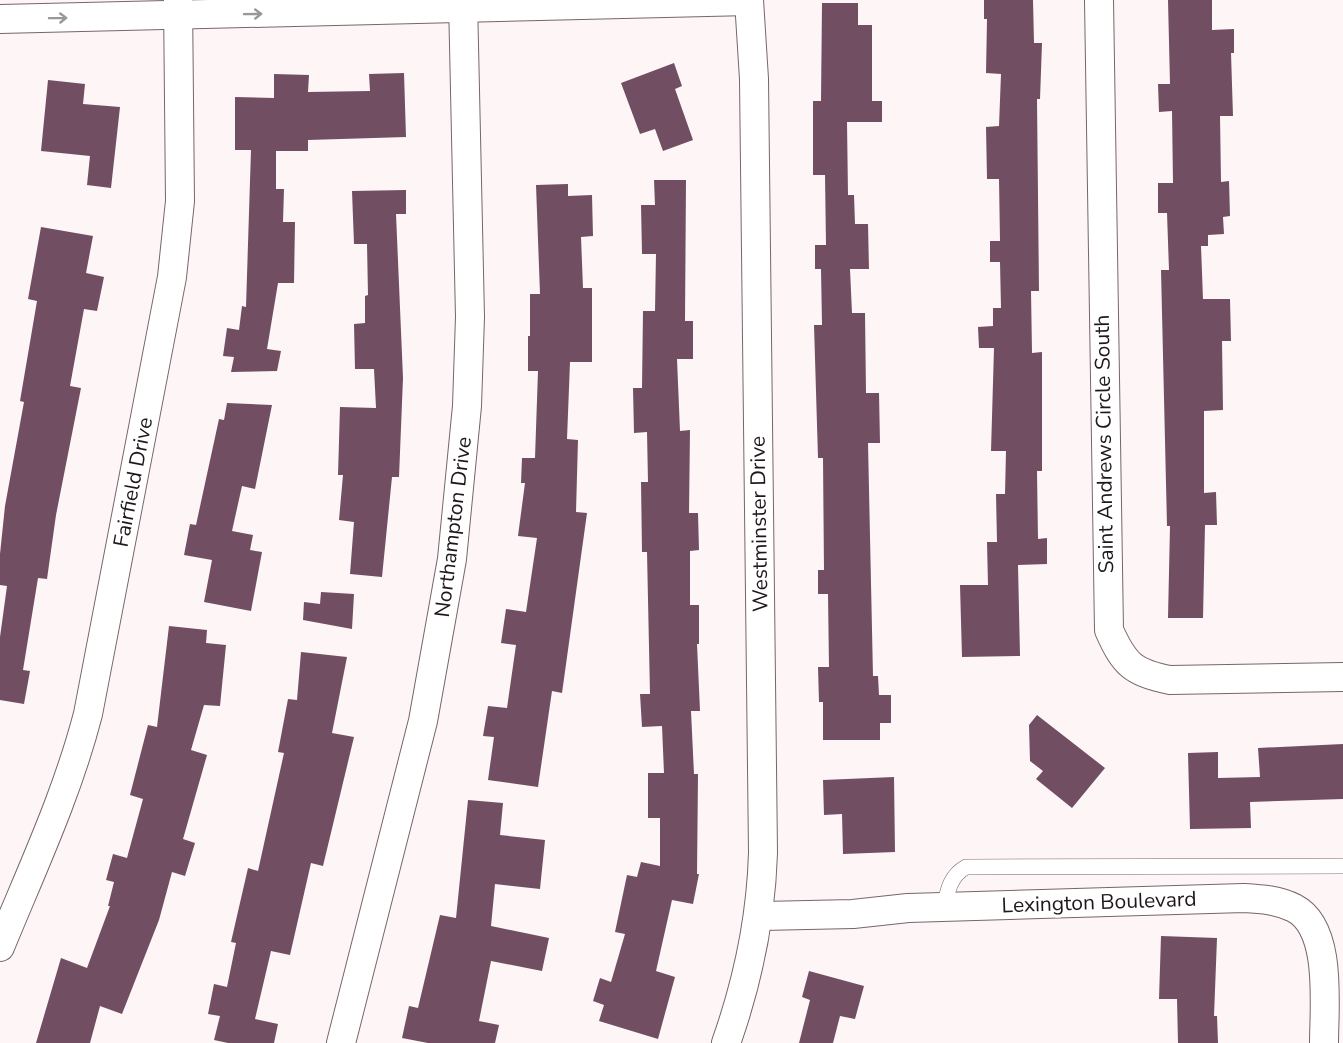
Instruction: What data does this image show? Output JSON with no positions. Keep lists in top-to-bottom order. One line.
{"streets":{"street":["Saint Andrews Circle South","Fairfield Drive","Westminster Drive","Northampton Drive","Lexington Boulevard"]},"crossings":[["Westminster Drive","Lexington Boulevard"]]}
